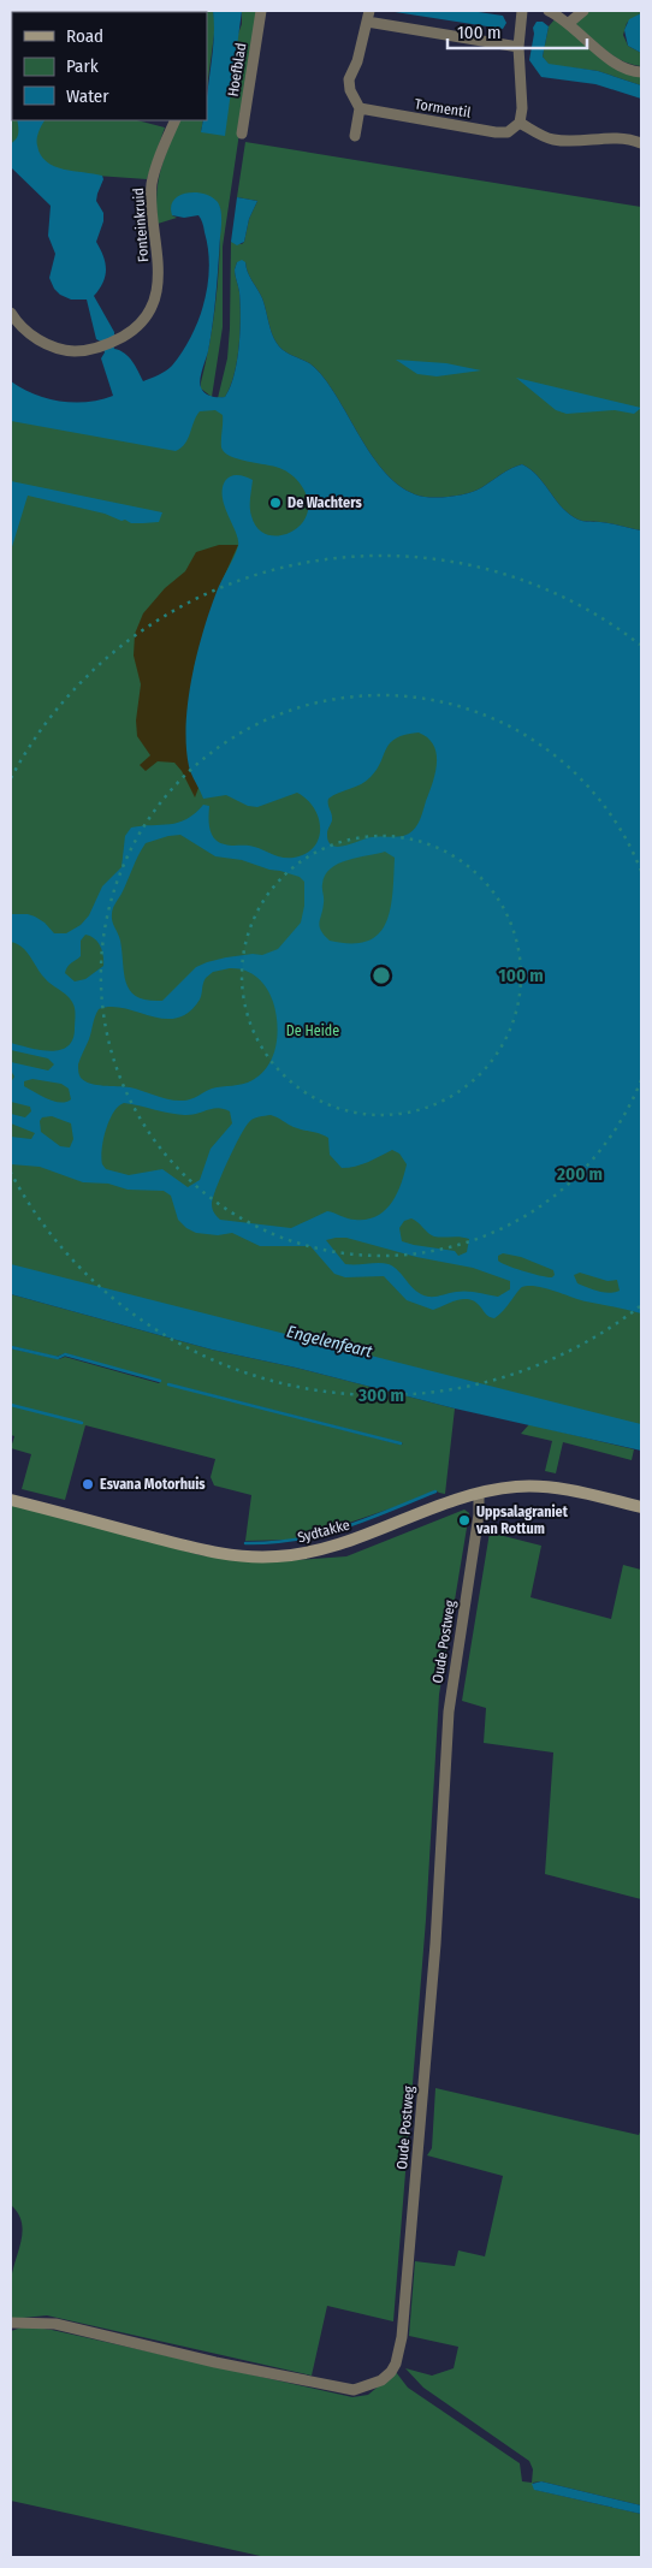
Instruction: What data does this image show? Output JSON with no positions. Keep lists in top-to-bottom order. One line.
{"streets":{"street":["Hoefblad","Tormentil","Fonteinkruid","Sydtakke","Oude Postweg"]},"crossings":[["Sydtakke","Oude Postweg"]],"water":["Engelenfeart"],"parks":["De Heide"],"places":["De Wachters","Esvana Motorhuis","Uppsalagraniet van Rottum"],"legend":["Road","Park","Water"],"scale_bar":"100 m","rings":["100 m","200 m","300 m"]}
